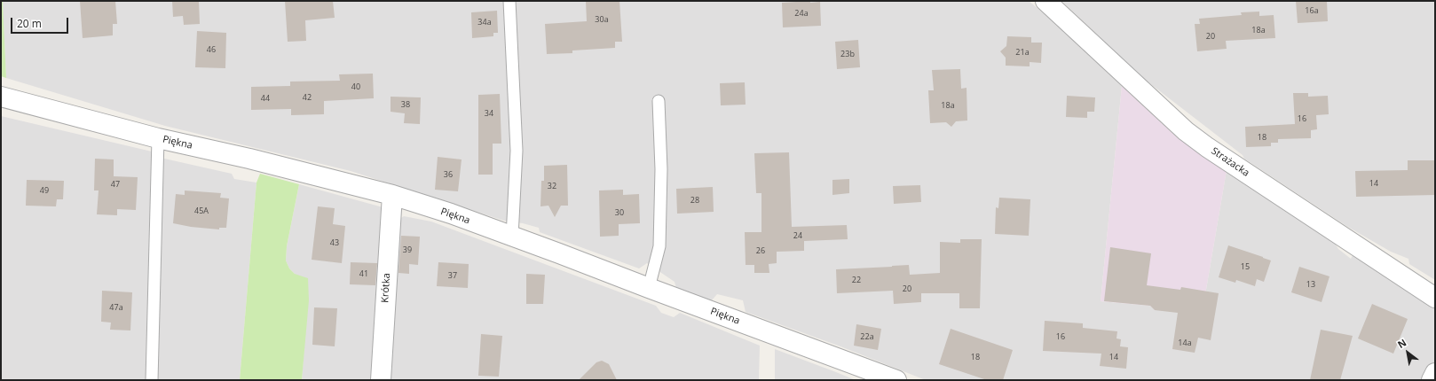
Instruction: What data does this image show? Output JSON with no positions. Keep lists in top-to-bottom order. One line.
{"streets":{"street":["Piękna","Strażacka","Krótka"]},"crossings":[["Piękna","Krótka"]],"house_numbers":["16a","24a","30a","34a","18a","20","46","21a","23b","40","42","44","38","18a","34","16","18","36","14","47","32","49","28","45A","30","24","43","39","26","15","41","37","22","13","20","47a","22a","16","14a","18","14"],"scale_bar":"20 m","north":"top left"}
